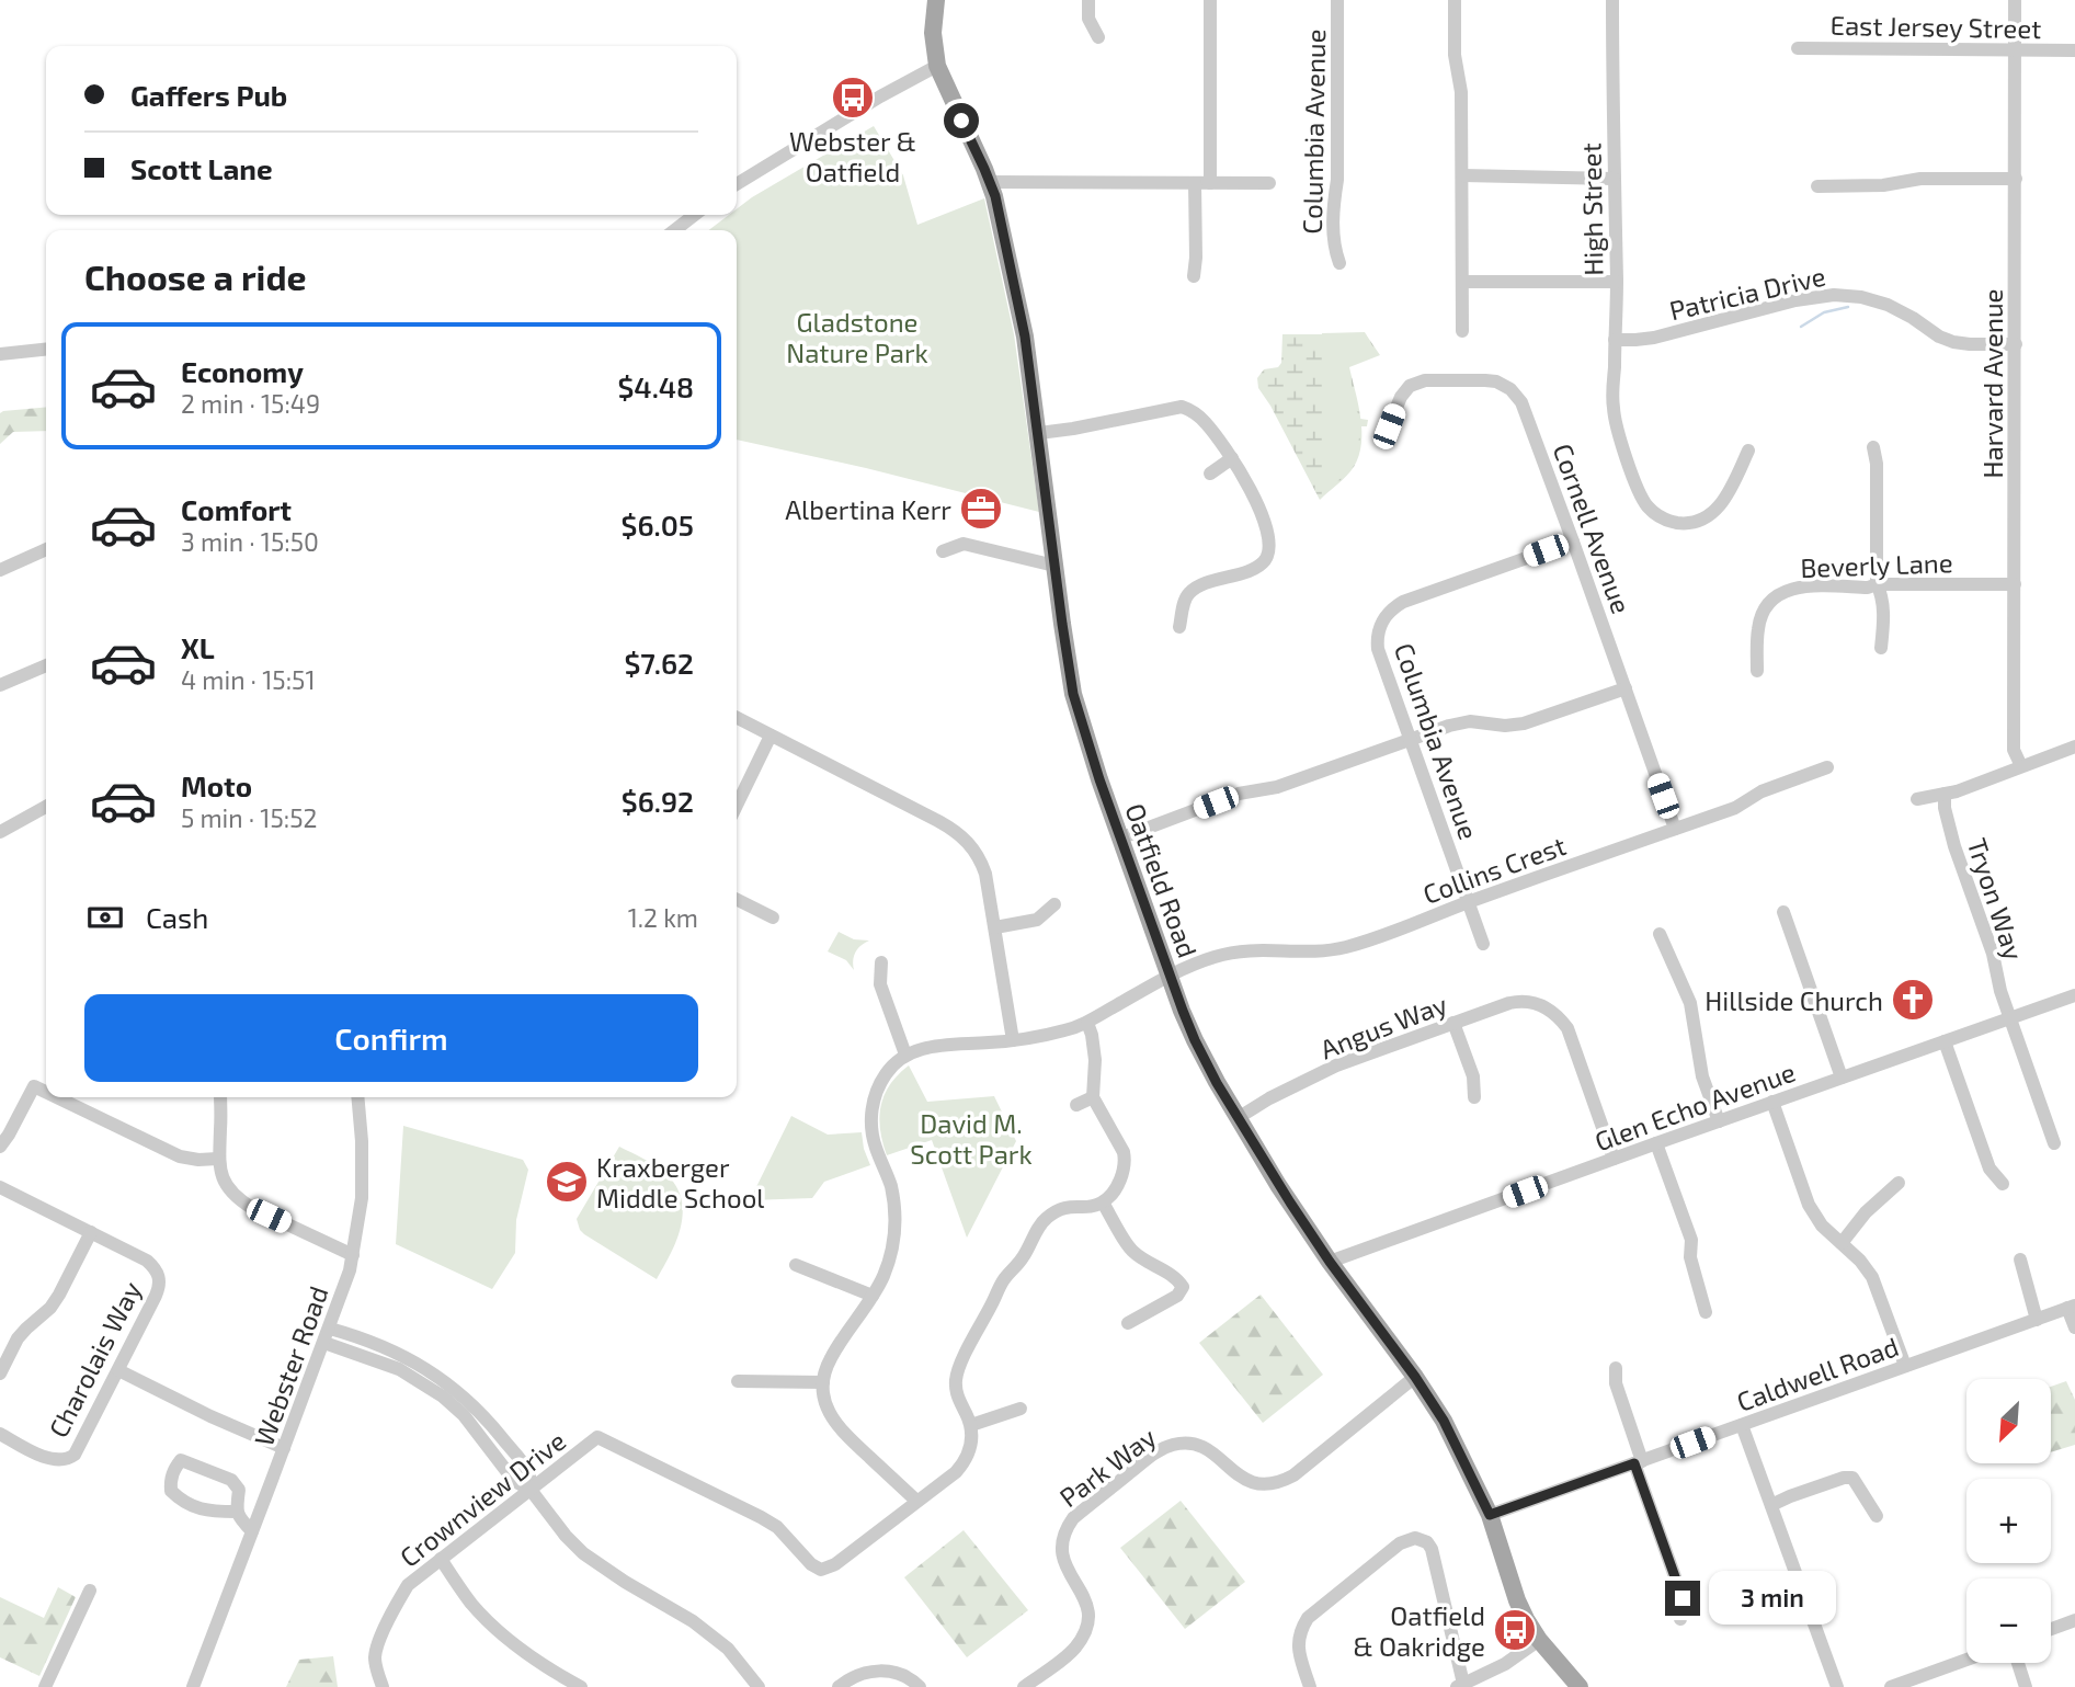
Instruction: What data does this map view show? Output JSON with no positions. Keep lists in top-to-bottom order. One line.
{"streets":{"main road":["Oatfield Road"],"street":["East Jersey Street","Columbia Avenue","High Street","Patricia Drive","Harvard Avenue","Cornell Avenue","Beverly Lane","Collins Crest","Tryon Way","Angus Way","Glen Echo Avenue","Charolais Way","Webster Road","Caldwell Road","Park Way","Crownview Drive"]},"crossings":[["East Jersey Street","Harvard Avenue"],["Columbia Avenue","Cornell Avenue"],["Columbia Avenue","Collins Crest"],["High Street","Patricia Drive"],["Patricia Drive","Harvard Avenue"],["Harvard Avenue","Beverly Lane"],["Cornell Avenue","Collins Crest"],["Collins Crest","Oatfield Road"],["Oatfield Road","Angus Way"],["Oatfield Road","Glen Echo Avenue"],["Oatfield Road","Caldwell Road"],["Oatfield Road","Park Way"],["Tryon Way","Glen Echo Avenue"],["Angus Way","Glen Echo Avenue"]],"parks":["Gladstone Nature Park","David M. Scott Park"],"places":{"bus stop":["Webster & Oatfield","Oatfield & Oakridge"],"office":["Albertina Kerr"],"church":["Hillside Church"],"school or university":["Kraxberger Middle School"]},"north":"bottom left","page":{"banner":["Gaffers Pub","Scott Lane"],"heading":"Choose a ride","list":[{"name":"Economy","note":"2 min · 15:49","value":"$4.48"},{"name":"Comfort","note":"3 min · 15:50","value":"$6.05"},{"name":"XL","note":"4 min · 15:51","value":"$7.62"},{"name":"Moto","note":"5 min · 15:52","value":"$6.92"}],"pay":["Cash","1.2 km"],"buttons":"Confirm","map_buttons":["+","−"],"bubble":"3 min"}}
